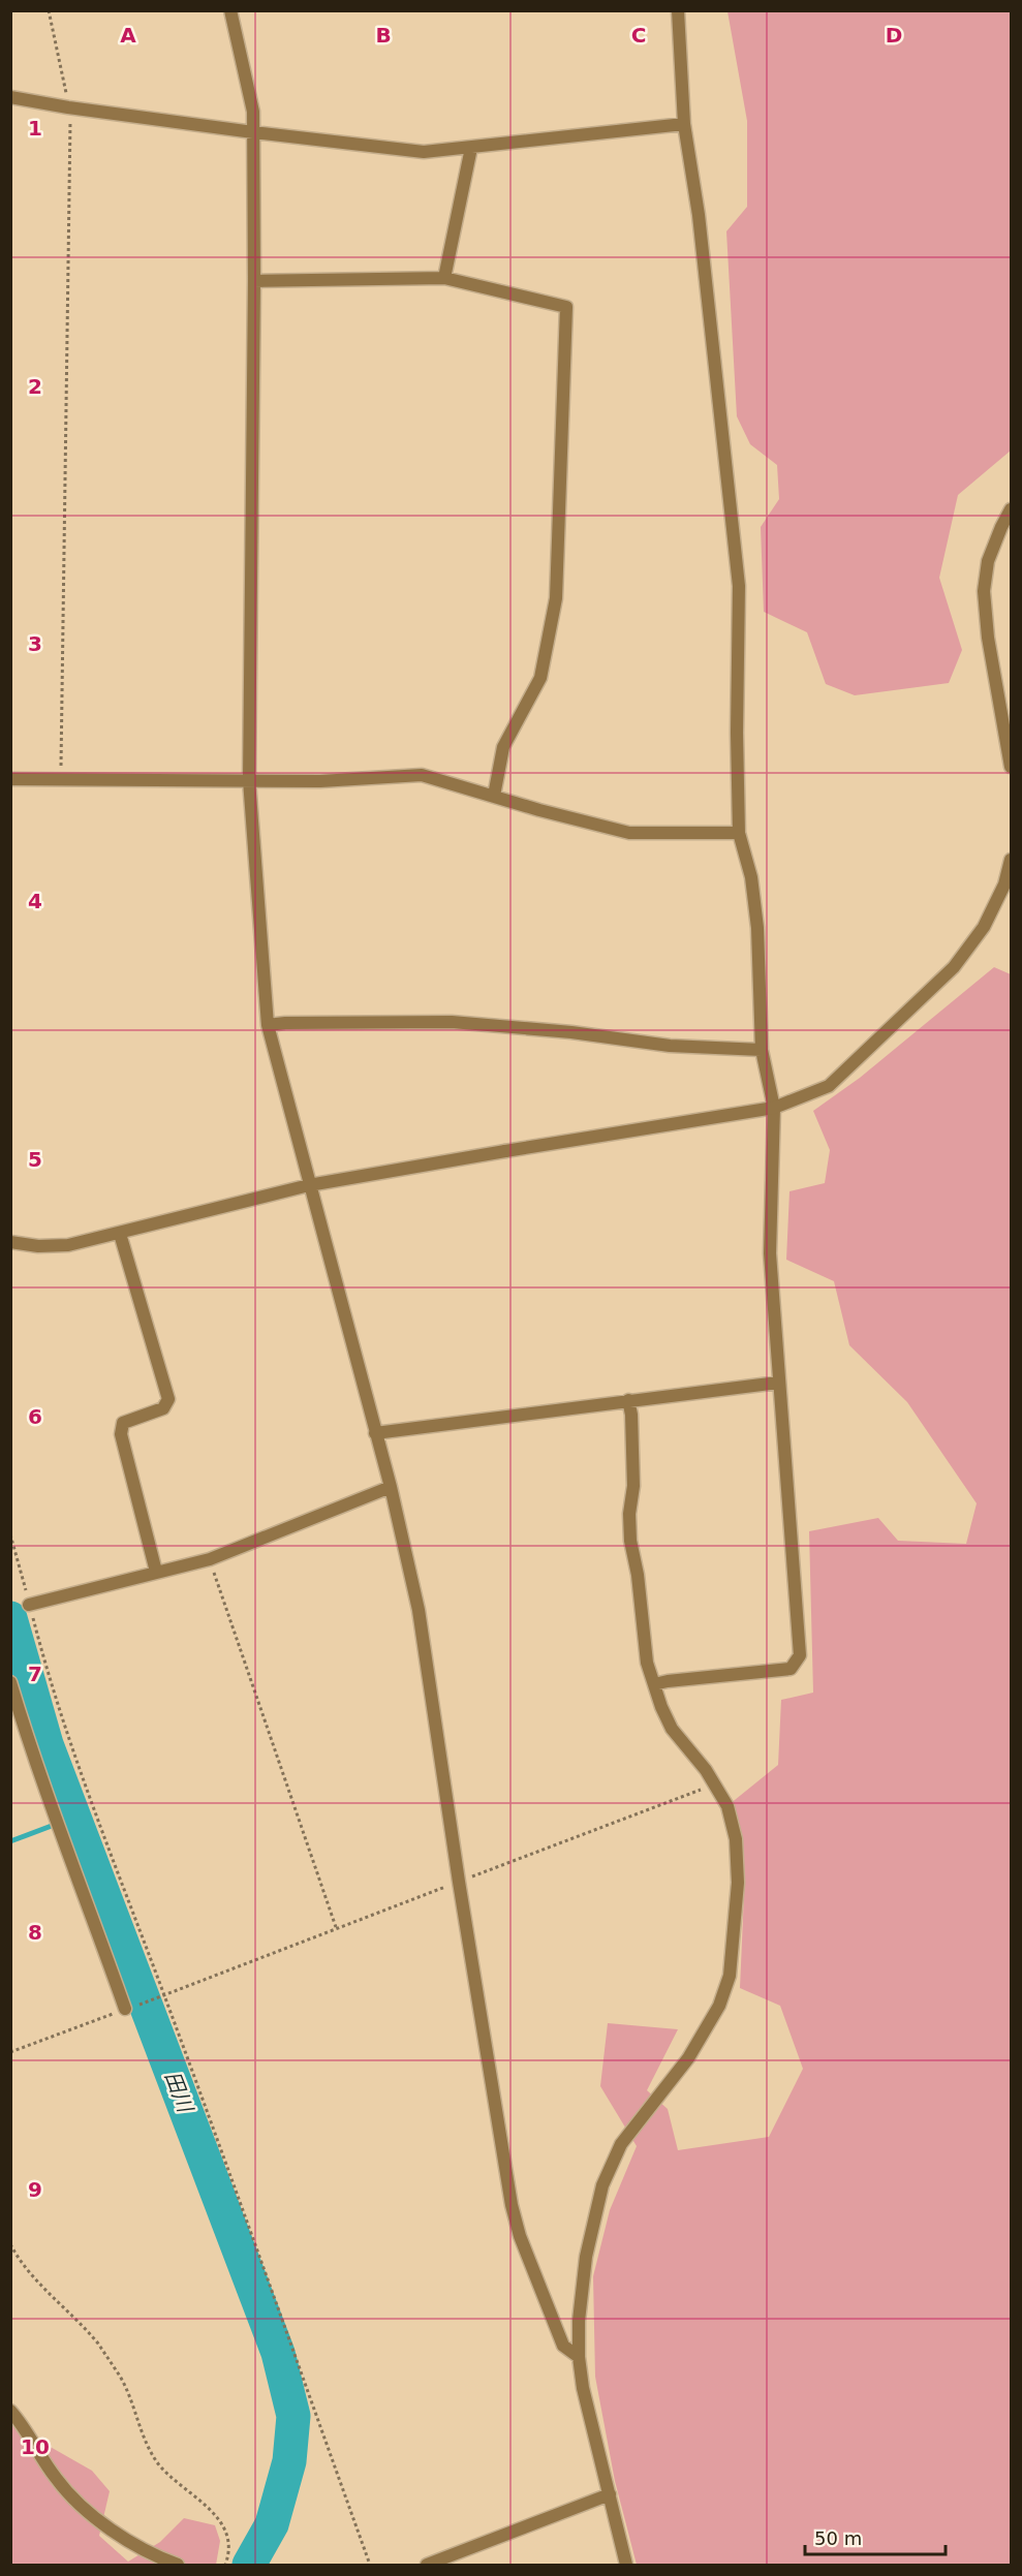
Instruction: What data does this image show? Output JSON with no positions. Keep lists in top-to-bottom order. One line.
{"water":["田川"],"scale_bar":"50 m","grid":{"columns":["A","B","C","D"],"rows":["1","2","3","4","5","6","7","8","9","10"]}}
